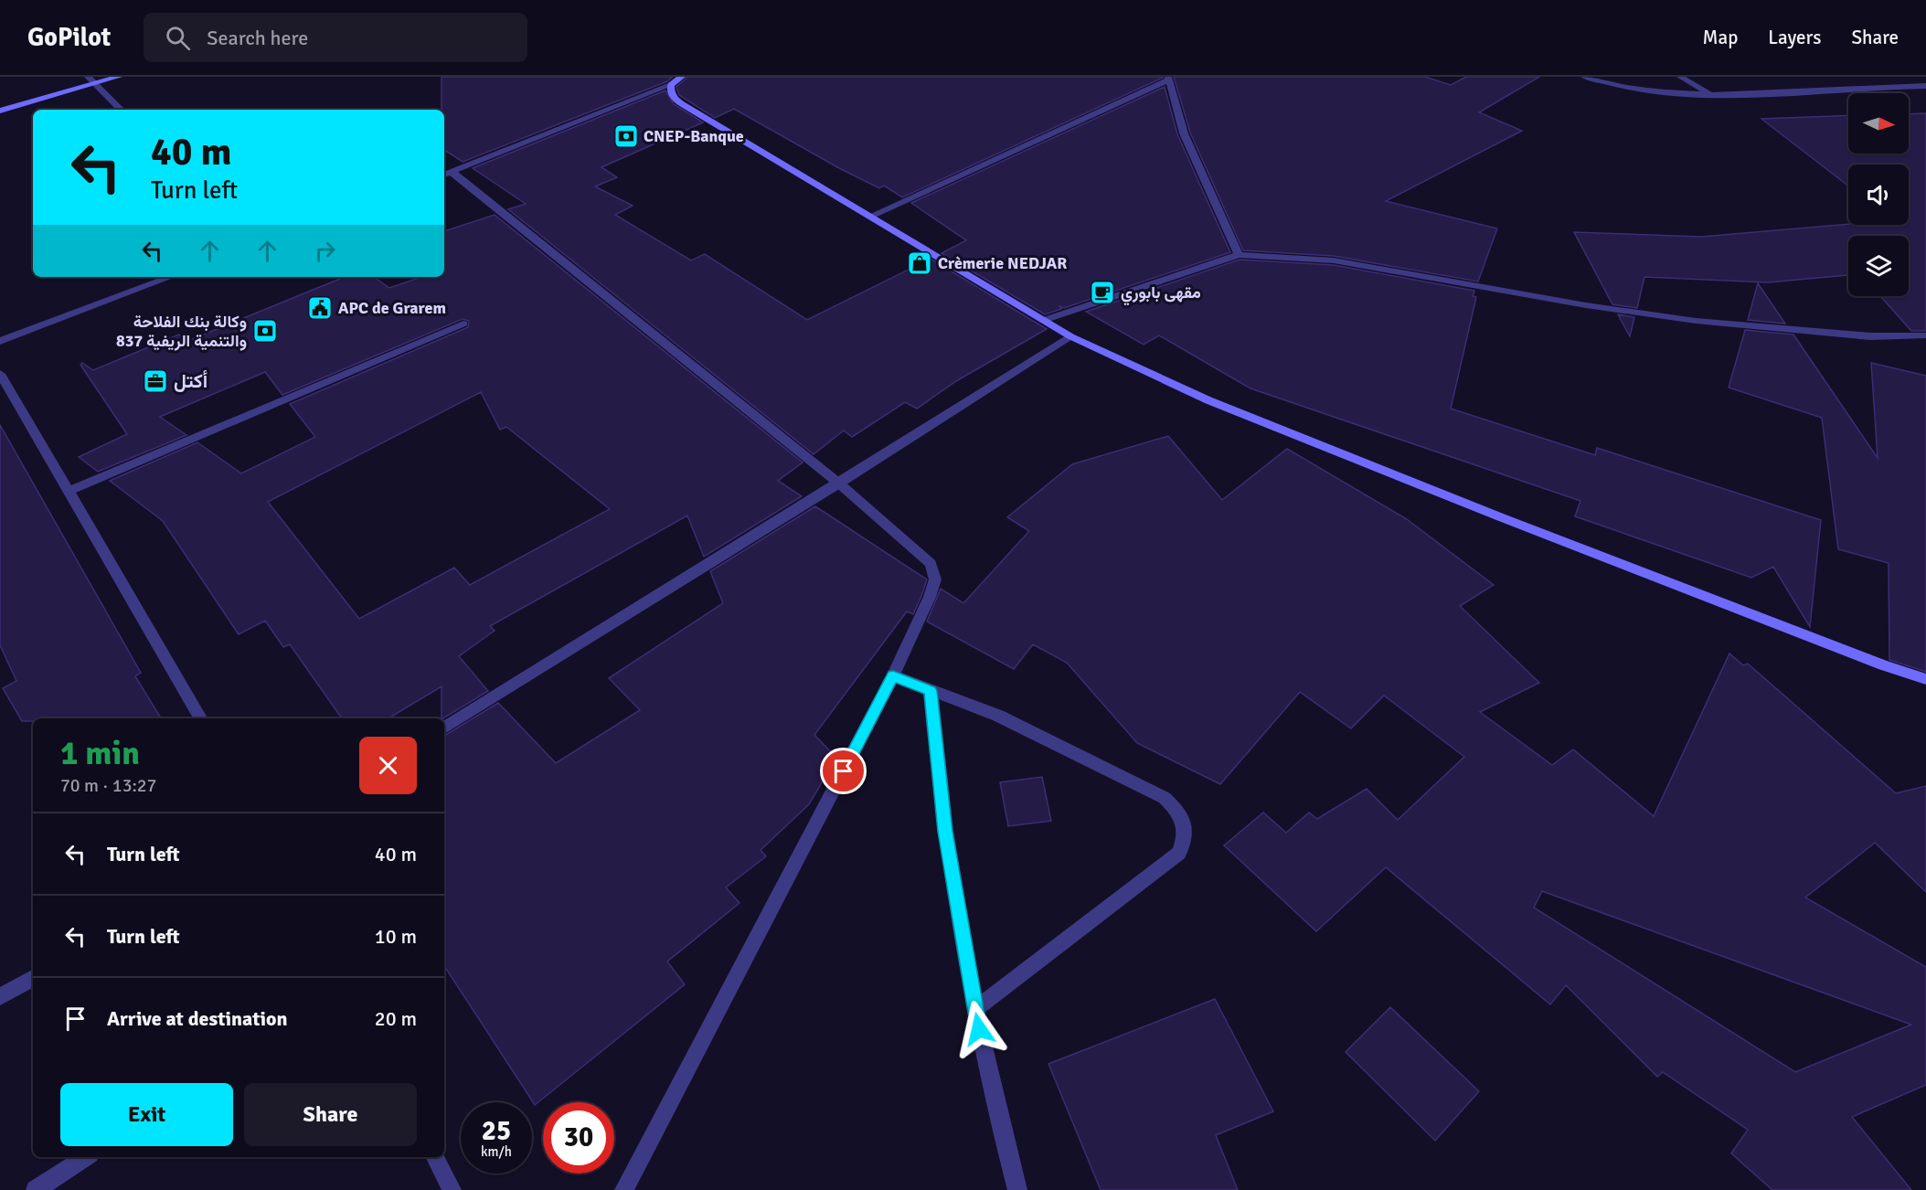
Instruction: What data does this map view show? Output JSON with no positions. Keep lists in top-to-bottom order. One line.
{"places":{"bank":["CNEP-Banque","وكالة بنك الفلاحة والتنمية الريفية 837"],"shop":["Crèmerie NEDJAR"],"cafe":["مقهى بابوري"],"public building":["APC de Grarem"],"office":["أكتل"]},"north":"right","page":{"header":"GoPilot","search":"Search here","nav":["Map","Layers","Share"],"turn":["40 m","Turn left"],"heading":["1 min","70 m · 13:27"],"list":[{"name":"Turn left","value":"40 m"},{"name":"Turn left","value":"10 m"},{"name":"Arrive at destination","value":"20 m"}],"buttons":["Exit","Share"],"speed":"25 km/h","limit":"30"}}
